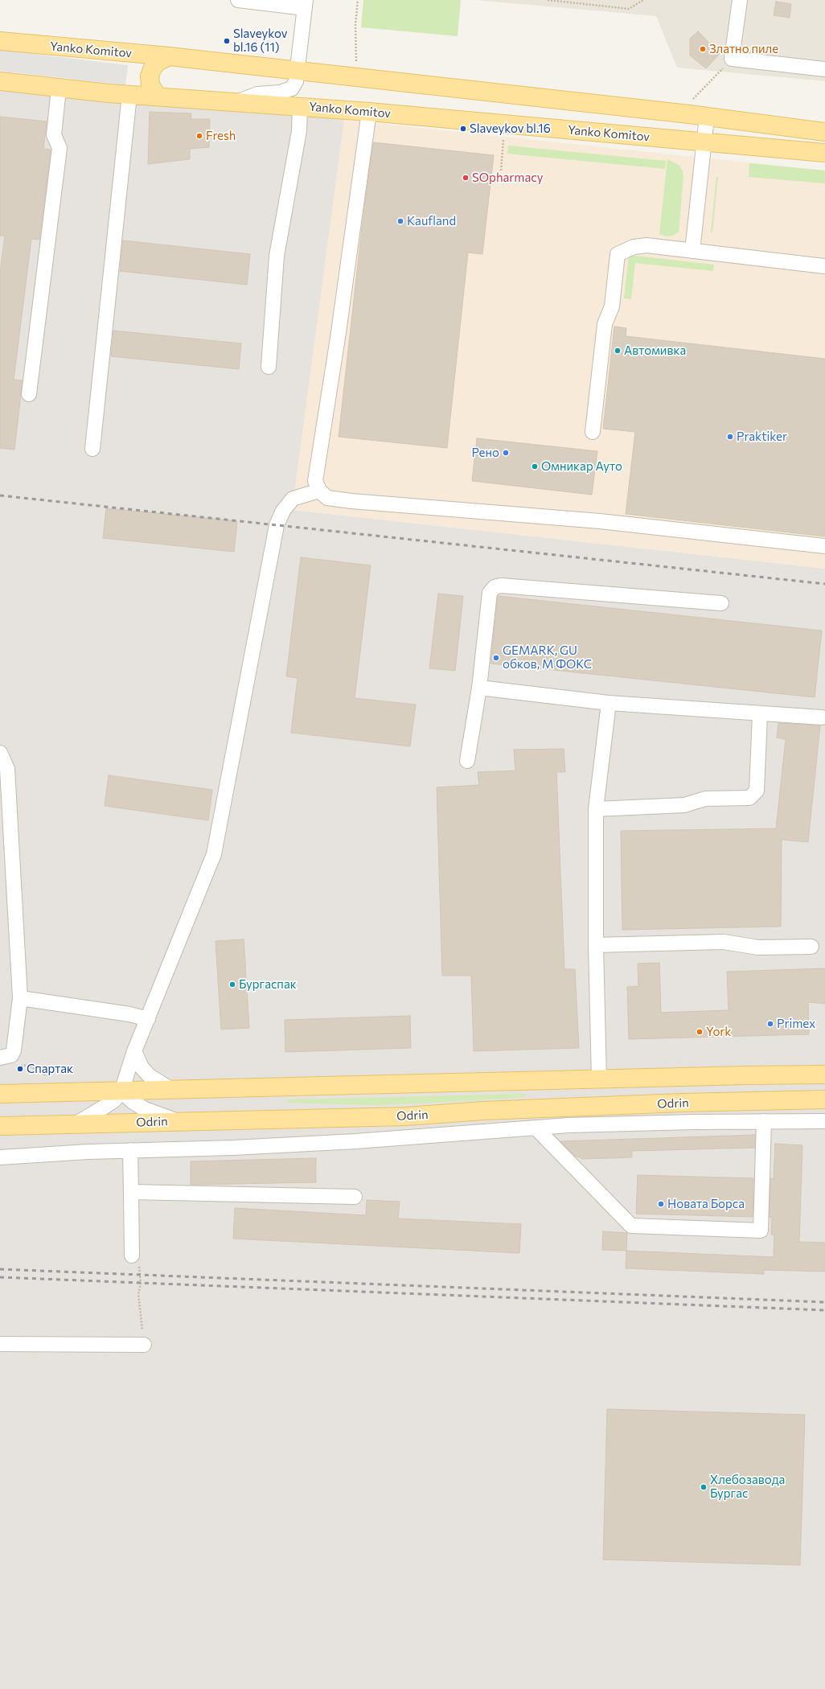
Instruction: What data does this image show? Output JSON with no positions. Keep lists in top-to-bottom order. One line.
{"streets":{"main road":["Yanko Komitov","Odrin"]},"places":["Slaveykov bl.16 (11)","Златно пиле","Slaveykov bl.16","Fresh","SOpharmacy","Kaufland","Автомивка","Praktiker","Рено","Омникар Ауто","GEMARK, GU обков, М ФОКС","Бургаспак","Primex","York","Спартак","Новата Борса","Хлебозавода Бургас"]}
